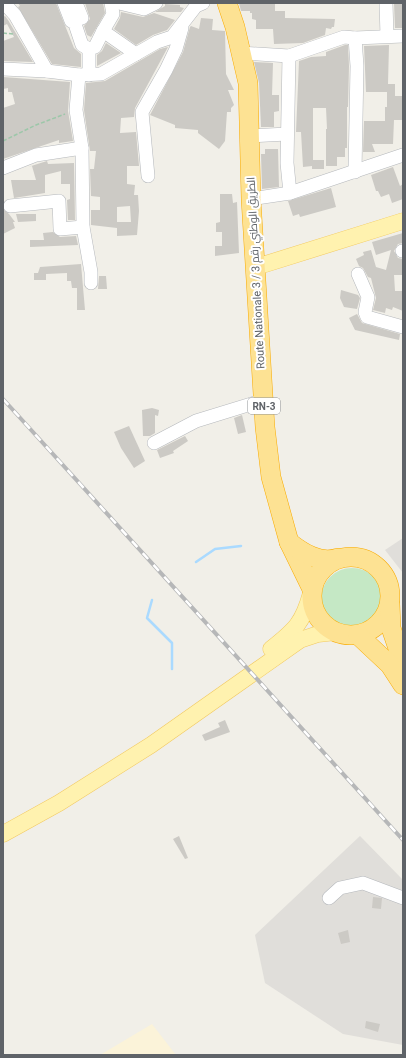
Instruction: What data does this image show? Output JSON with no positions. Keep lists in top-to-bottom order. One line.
{"streets":{"highway":["Route Nationale 3 / الطريق الوطني رقم 3","RN-3"]},"crossings":[["Route Nationale 3 / الطريق الوطني رقم 3","RN-3"]]}
